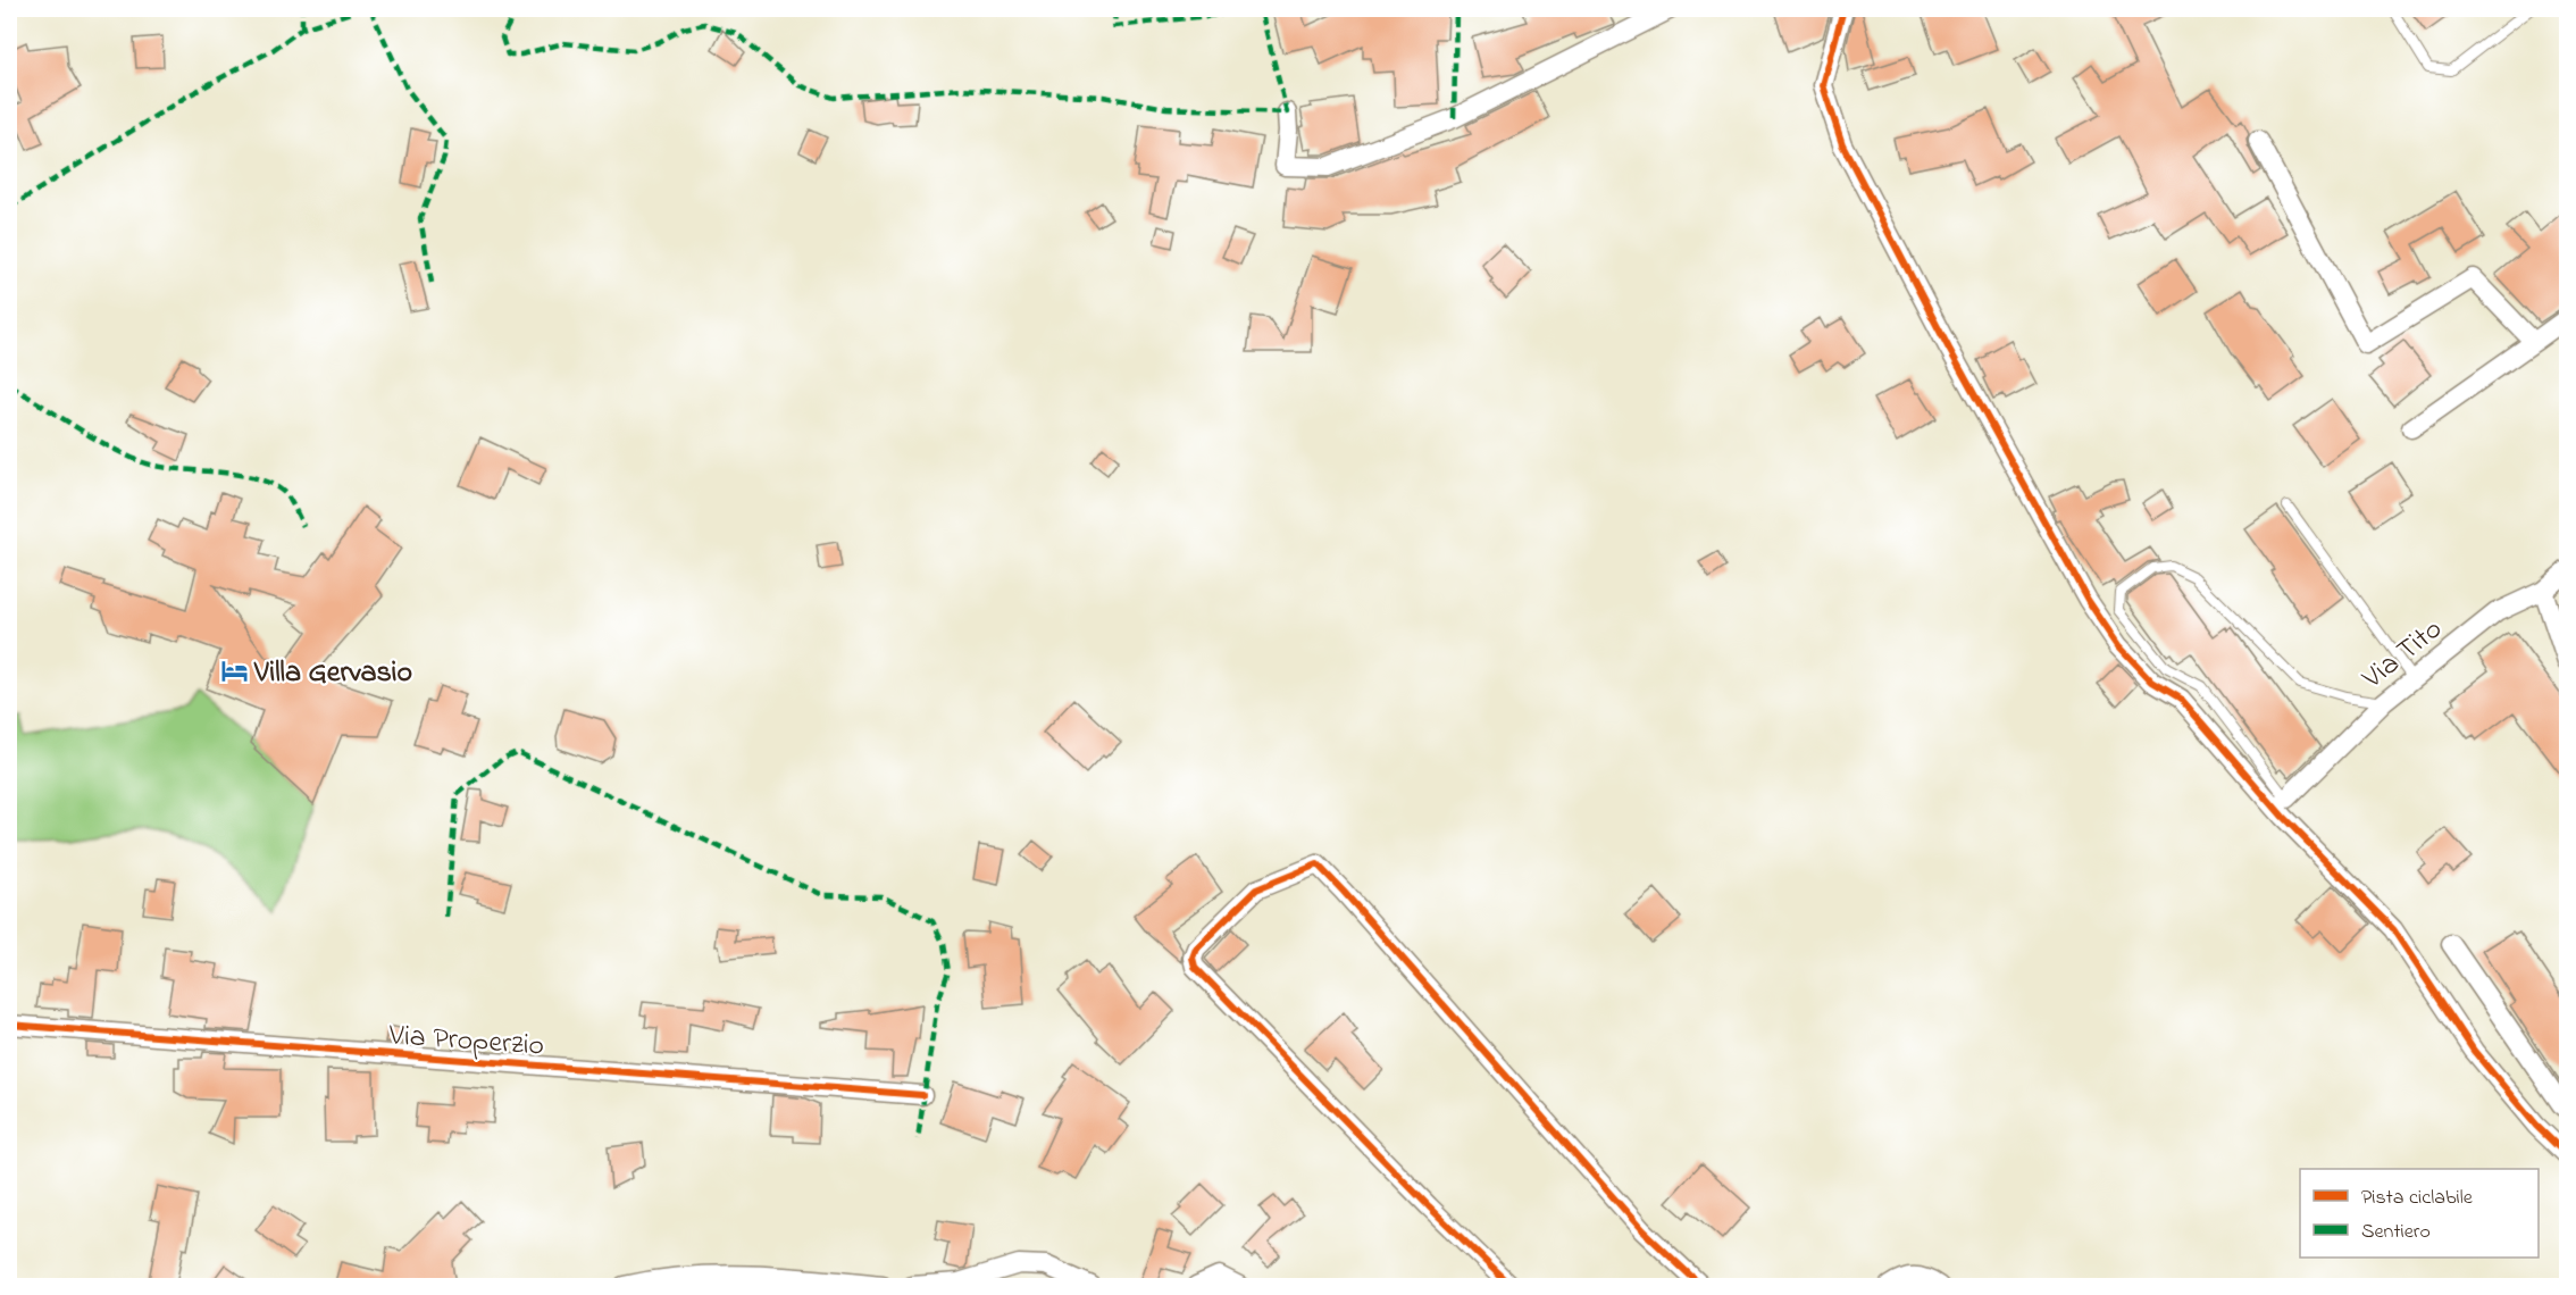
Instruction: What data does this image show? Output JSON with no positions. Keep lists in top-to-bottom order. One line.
{"streets":{"street":["Via Tito","Via Properzio"]},"places":{"hotel":["Villa Gervasio"]},"legend":["Pista ciclabile","Sentiero"]}
